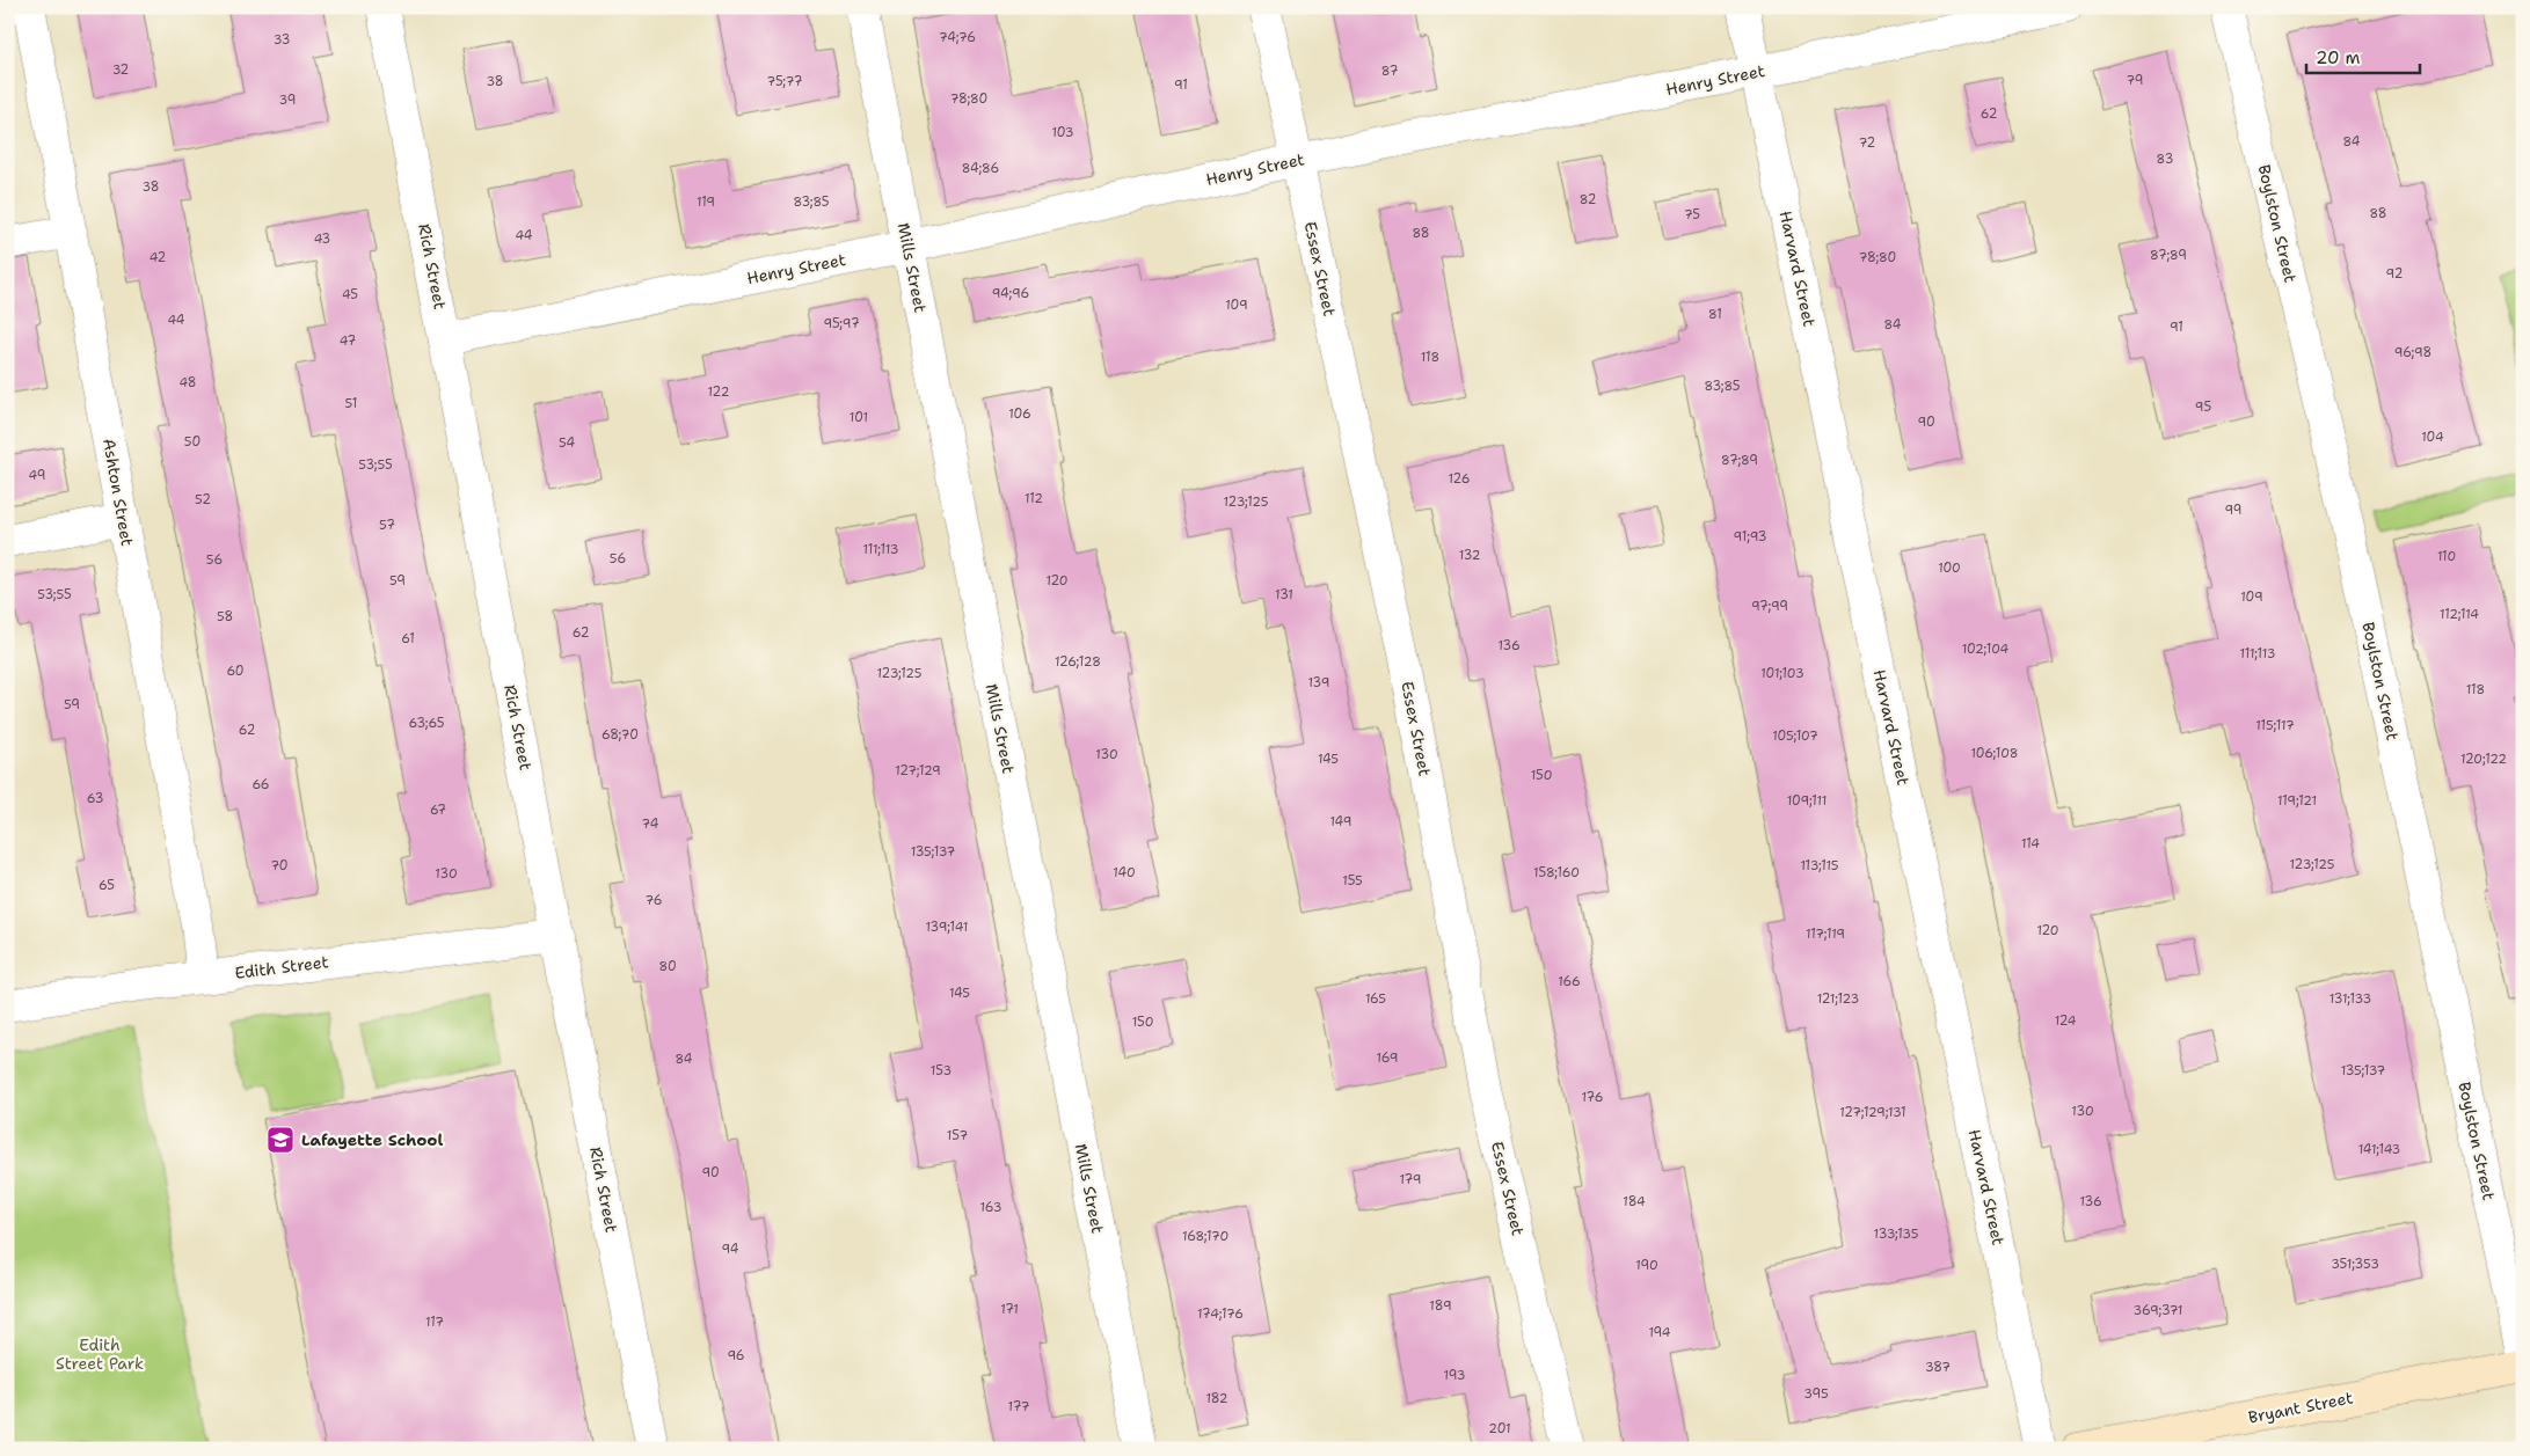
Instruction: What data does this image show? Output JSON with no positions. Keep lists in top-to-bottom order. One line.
{"streets":{"main road":["Bryant Street"],"street":["Henry Street","Boylston Street","Rich Street","Mills Street","Essex Street","Harvard Street","Ashton Street","Edith Street"]},"crossings":[["Henry Street","Rich Street"],["Henry Street","Mills Street"],["Henry Street","Essex Street"],["Henry Street","Harvard Street"],["Rich Street","Edith Street"],["Ashton Street","Edith Street"]],"parks":["Edith Street Park"],"places":{"school or university":["Lafayette School"]},"house_numbers":["74;76","33","32","87","79","38","75;77","91","78;80","39","62","103","84","72","83","84;86","38","82","119","83;85","88","75","88","44","43","87;89","42","78;80","92","94;96","45","109","81","44","95;97","84","91","47","96;98","118","48","83;85","122","51","95","106","101","90","104","50","54","87;89","53;55","49","126","112","52","123;125","99","57","91;93","111;113","132","110","56","56","100","59","120","53;55","131","109","97;99","112;114","58","62","61","136","102;104","111;113","126;128","60","123;125","101;103","139","118","59","63;65","115;117","62","68;70","105;107","106;108","130","145","120;122","127;129","150","66","63","109;111","119;121","67","149","74","114","135;137","123;125","70","113;115","140","158;160","130","155","65","76","139;141","120","117;119","80","166","145","165","121;123","131;133","124","150","169","84","153","135;137","176","130","127;129;131","157","141;143","90","179","184","136","163","133;135","168;170","94","351;353","190","189","171","369;371","174;176","117","194","96","387","193","395","182","177","201"],"scale_bar":"20 m"}
